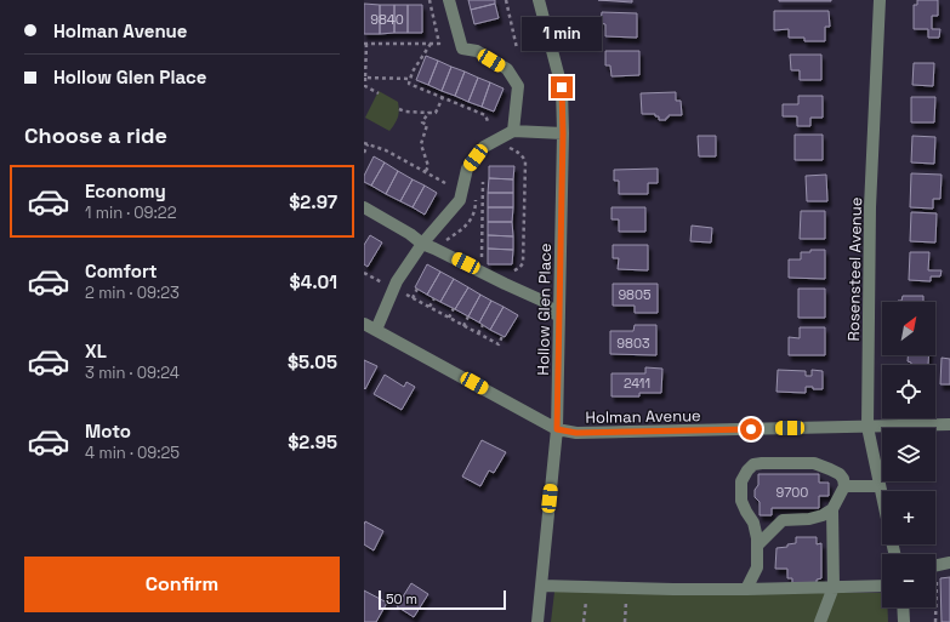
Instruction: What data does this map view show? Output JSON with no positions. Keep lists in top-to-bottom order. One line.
{"streets":{"street":["Rosensteel Avenue","Hollow Glen Place","Holman Avenue"]},"crossings":[["Rosensteel Avenue","Holman Avenue"],["Hollow Glen Place","Holman Avenue"]],"house_numbers":["9840","9805","9803","2411","9700"],"scale_bar":"50 m","north":"top right","page":{"banner":["Holman Avenue","Hollow Glen Place"],"bubble":"1 min","heading":"Choose a ride","list":[{"name":"Economy","note":"1 min · 09:22","value":"$2.97"},{"name":"Comfort","note":"2 min · 09:23","value":"$4.01"},{"name":"XL","note":"3 min · 09:24","value":"$5.05"},{"name":"Moto","note":"4 min · 09:25","value":"$2.95"}],"map_buttons":["+","−"],"buttons":"Confirm","scale":"50 m"}}
